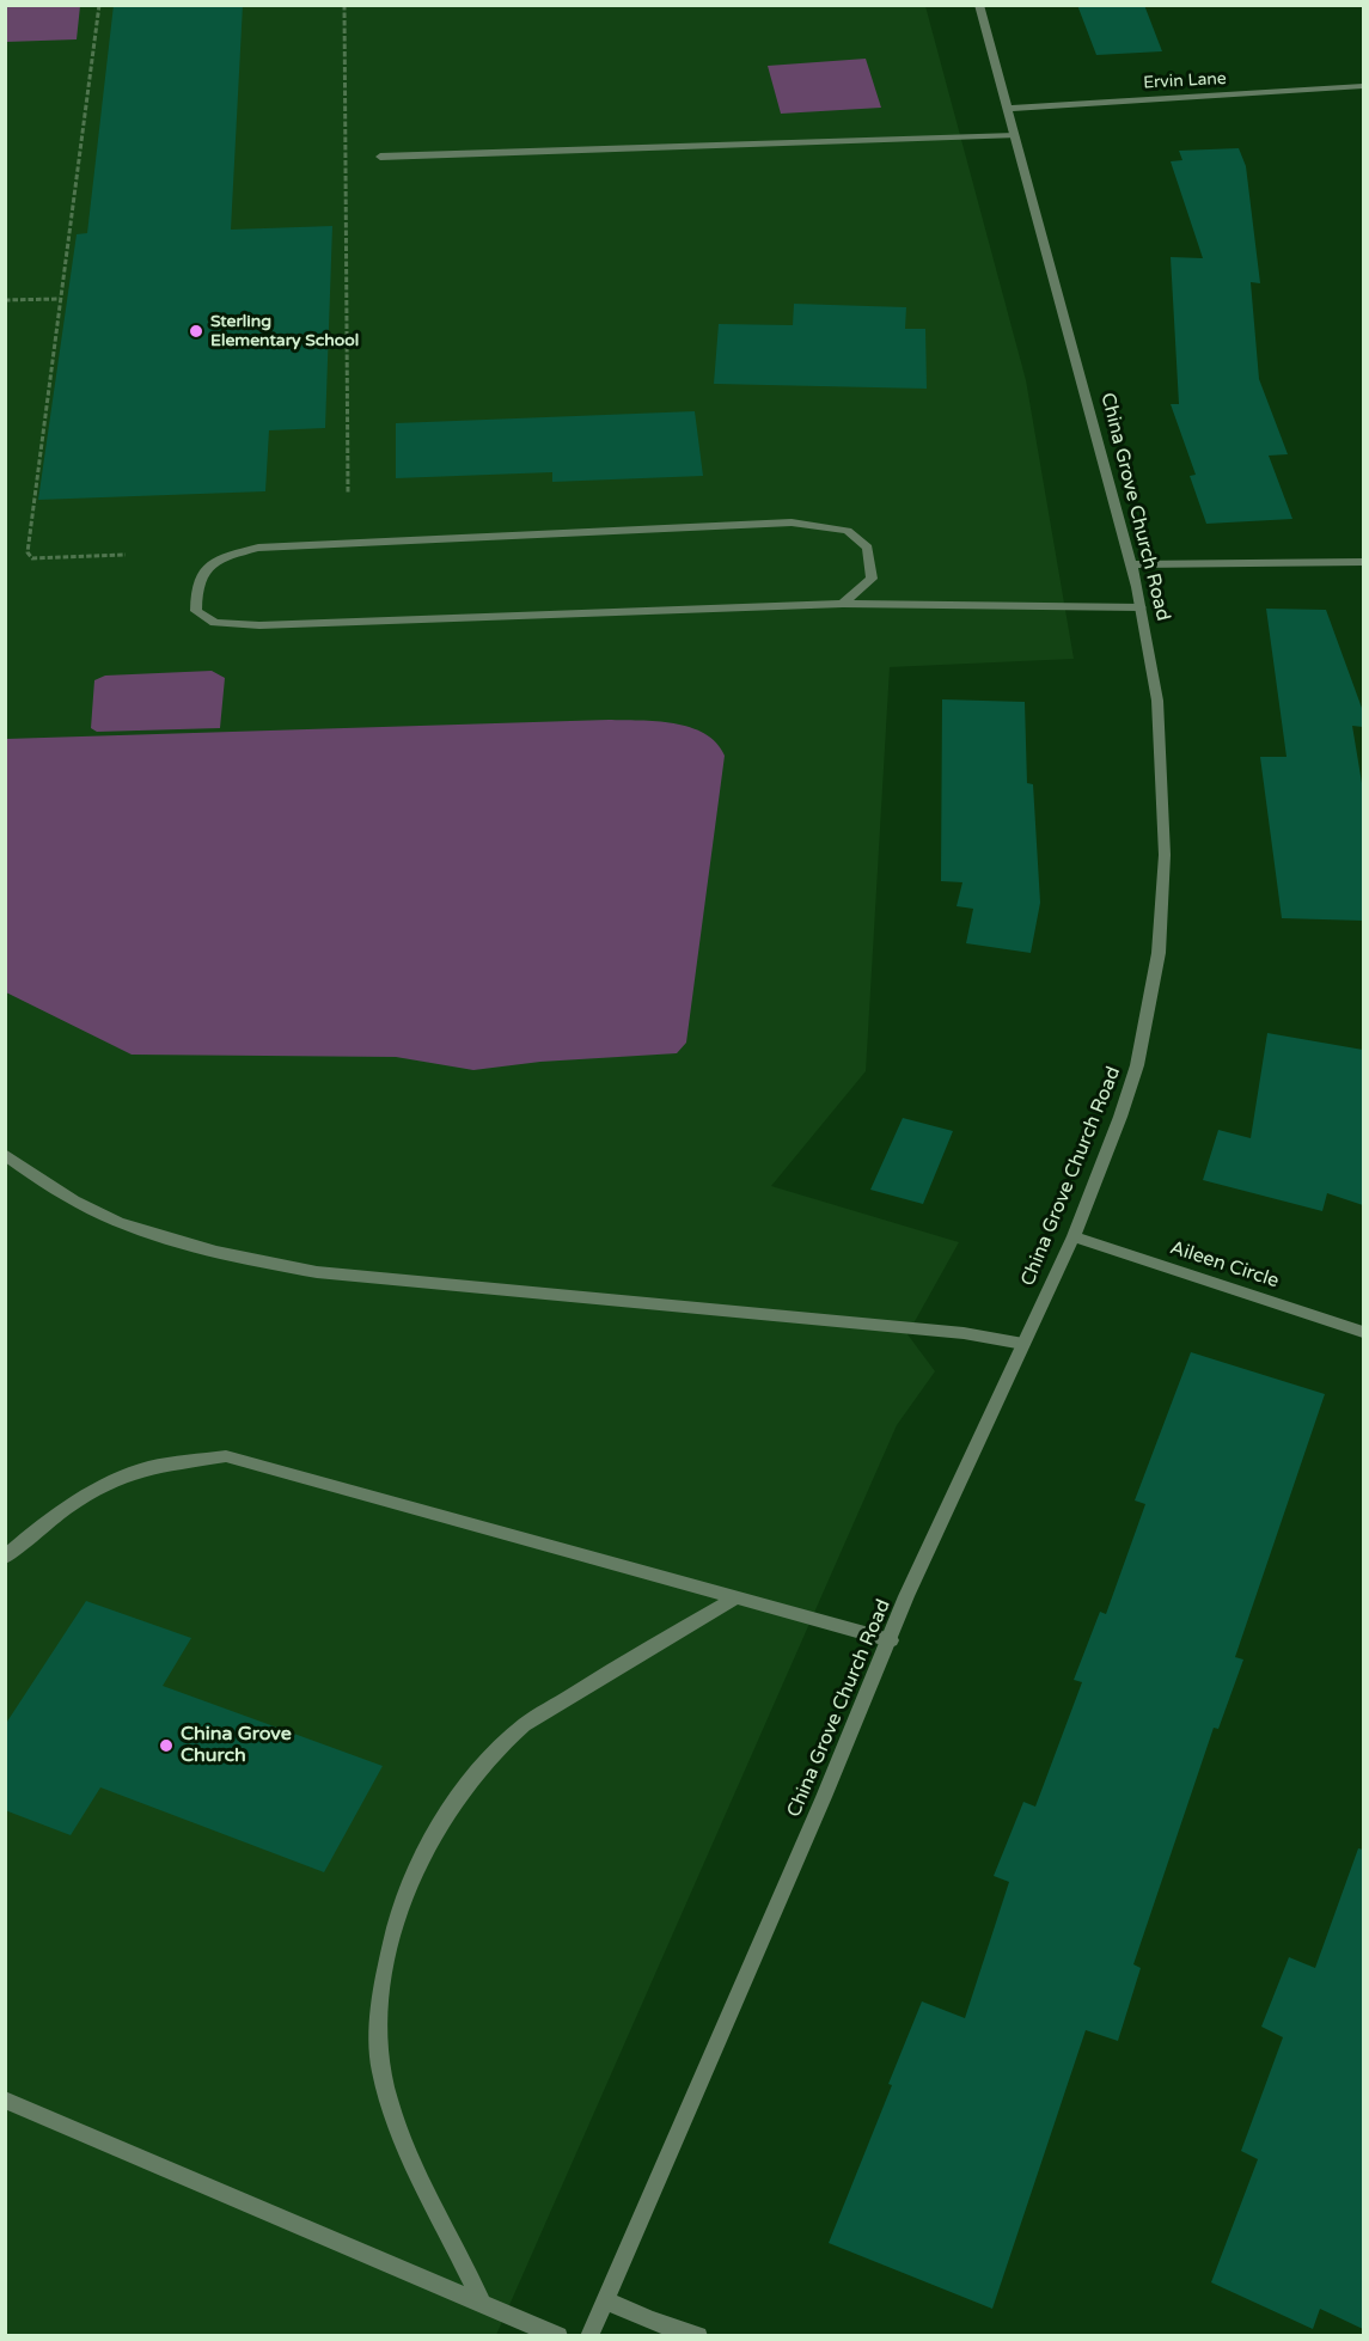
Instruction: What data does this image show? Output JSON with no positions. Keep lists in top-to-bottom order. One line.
{"streets":{"street":["Ervin Lane","China Grove Church Road","Aileen Circle"]},"crossings":[["Ervin Lane","China Grove Church Road"],["China Grove Church Road","Aileen Circle"]],"places":["Sterling Elementary School","China Grove Church"]}
